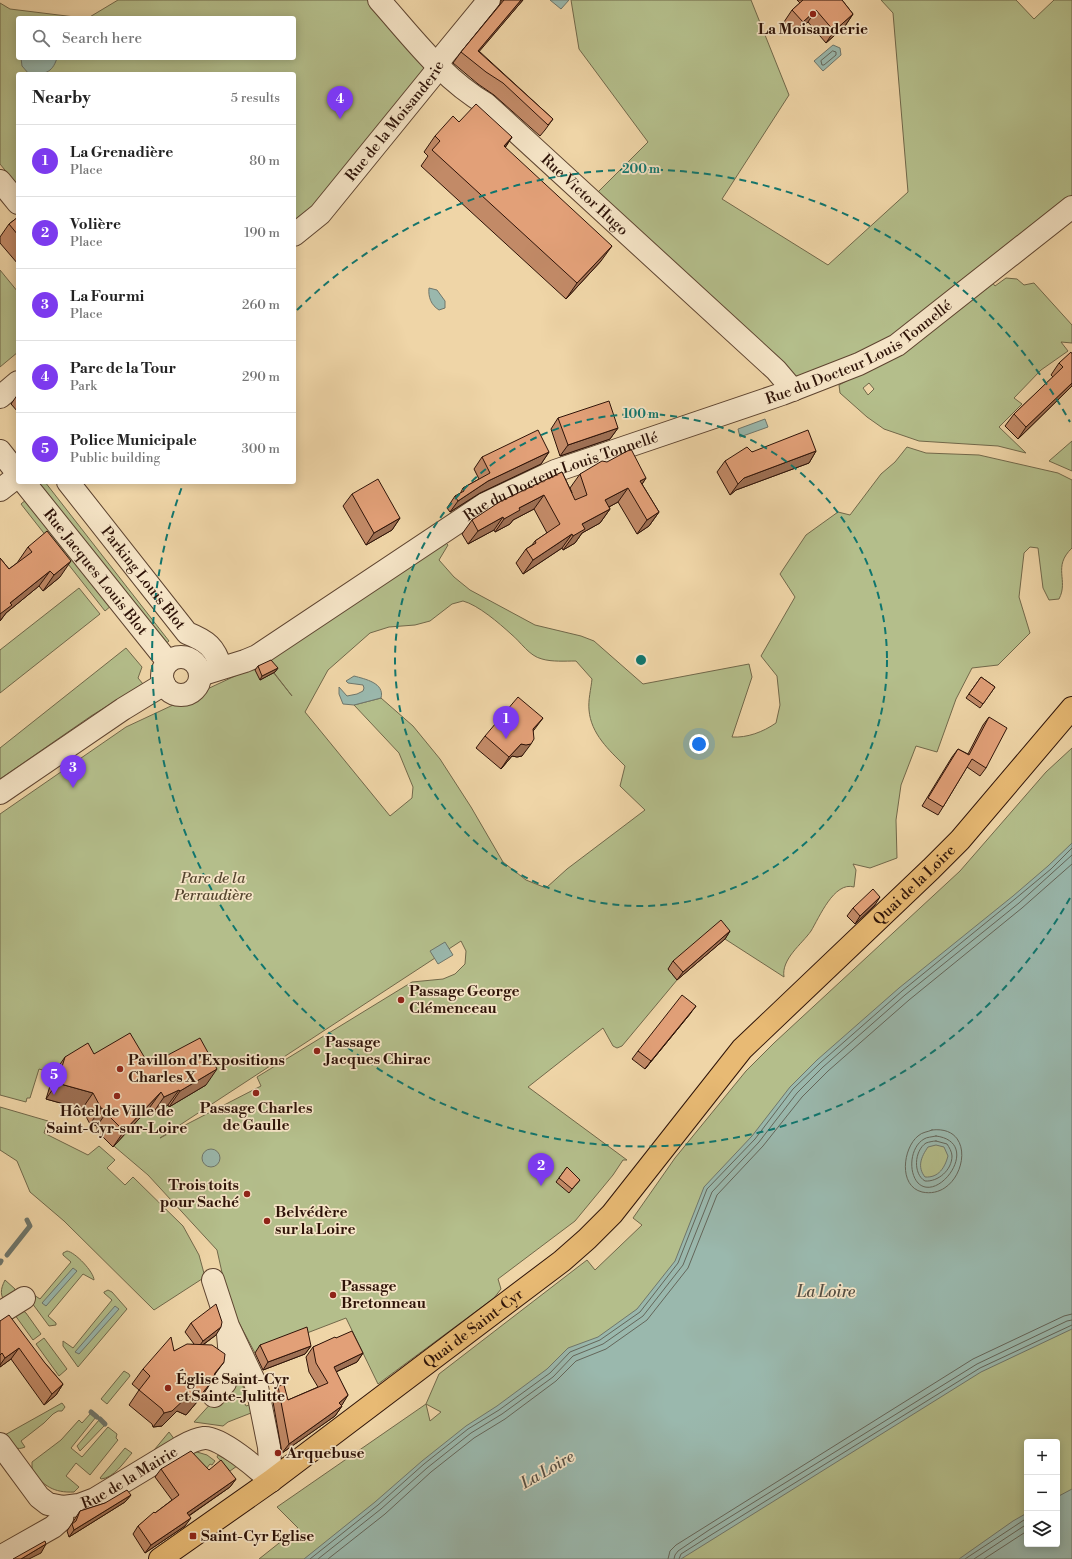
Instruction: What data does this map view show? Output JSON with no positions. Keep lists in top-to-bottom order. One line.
{"streets":{"main road":["Quai de la Loire","Quai de Saint-Cyr"],"street":["Rue de la Moisanderie","Rue Victor Hugo","Rue du Docteur Louis Tonnellé","Rue Jacques Louis Blot","Parking Louis Blot","Rue de la Mairie"]},"crossings":[["Rue de la Moisanderie","Rue Victor Hugo"],["Rue Victor Hugo","Rue du Docteur Louis Tonnellé"],["Rue du Docteur Louis Tonnellé","Rue Jacques Louis Blot"],["Rue du Docteur Louis Tonnellé","Parking Louis Blot"],["Quai de la Loire","Quai de Saint-Cyr"],["Quai de Saint-Cyr","Rue de la Mairie"]],"water":["La Loire"],"parks":["Parc de la Perraudière"],"places":{"other":["La Moisanderie","Passage George Clémenceau","Passage Jacques Chirac","Pavillon d'Expositions Charles X","Passage Charles de Gaulle","Hôtel de Ville de Saint-Cyr-sur-Loire","Trois toits pour Saché","Belvédère sur la Loire","Passage Bretonneau","Église Saint-Cyr et Sainte-Julitte","Arquebuse"],"transit":["Saint-Cyr Eglise"]},"page":{"search":"Search here","heading":["Nearby","5 results"],"pins":["4","1","3","5","2"],"list":[{"mark":"1","name":"La Grenadière","note":"Place","value":"80 m"},{"mark":"2","name":"Volière","note":"Place","value":"190 m"},{"mark":"3","name":"La Fourmi","note":"Place","value":"260 m"},{"mark":"4","name":"Parc de la Tour","note":"Park","value":"290 m"},{"mark":"5","name":"Police Municipale","note":"Public building","value":"300 m"}],"map_buttons":["+","−"]},"rings":["200 m","100 m"]}
